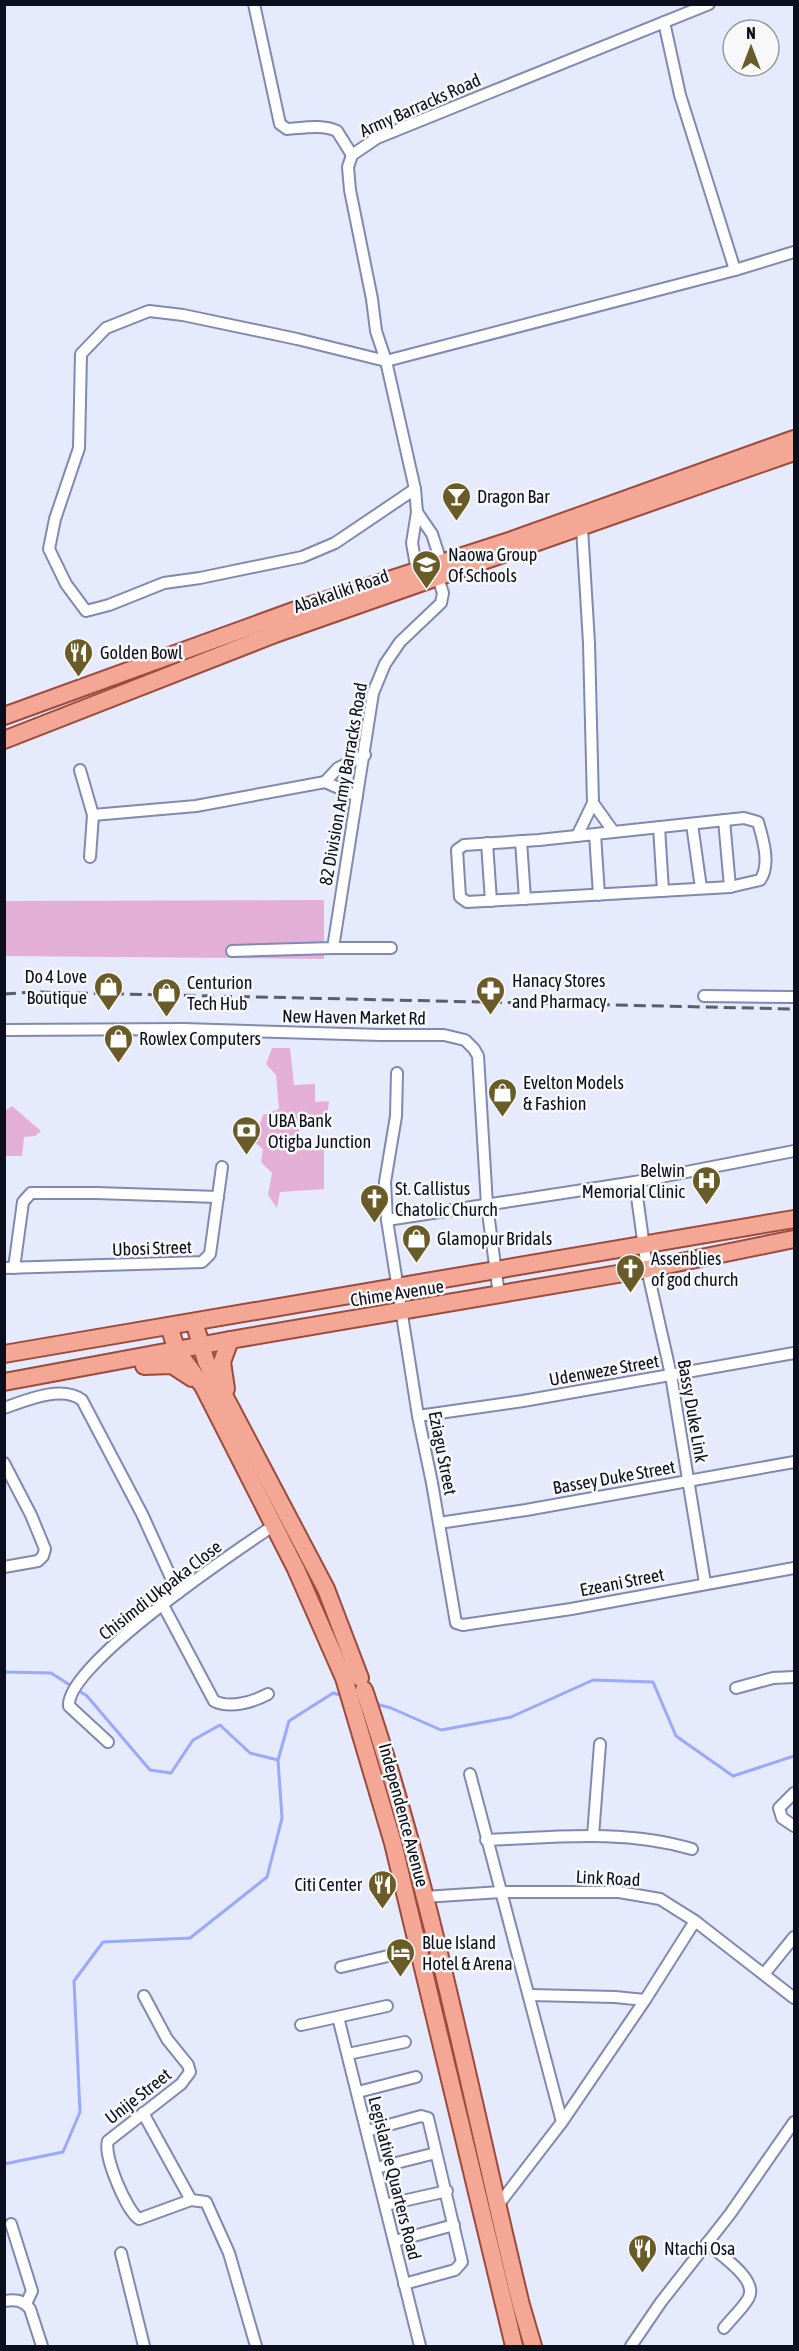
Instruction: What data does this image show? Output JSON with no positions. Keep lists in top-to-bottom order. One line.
{"streets":{"main road":["Abakaliki Road","Chime Avenue","Independence Avenue"],"street":["Army Barracks Road","82 Division Army Barracks Road","New Haven Market Rd","Ubosi Street","Udenweze Street","Bassy Duke Link","Eziagu Street","Bassey Duke Street","Ezeani Street","Chisimdi Ukpaka Close","Link Road","Unije Street","Legislative Quarters Road"]},"crossings":[["Army Barracks Road","Abakaliki Road"],["Abakaliki Road","82 Division Army Barracks Road"],["New Haven Market Rd","Chime Avenue"],["Chime Avenue","Bassy Duke Link"],["Chime Avenue","Eziagu Street"],["Chime Avenue","Independence Avenue"],["Udenweze Street","Bassy Duke Link"],["Udenweze Street","Eziagu Street"],["Bassy Duke Link","Bassey Duke Street"],["Bassy Duke Link","Ezeani Street"],["Eziagu Street","Bassey Duke Street"],["Eziagu Street","Ezeani Street"],["Chisimdi Ukpaka Close","Independence Avenue"],["Independence Avenue","Link Road"]],"places":{"bar":["Dragon Bar"],"school or university":["Naowa Group Of Schools"],"restaurant":["Golden Bowl","Citi Center","Ntachi Osa"],"shop":["Do 4 Love Boutique","Centurion Tech Hub","Rowlex Computers","Evelton Models & Fashion","Glamopur Bridals"],"pharmacy":["Hanacy Stores and Pharmacy"],"bank":["UBA Bank Otigba Junction"],"hospital":["Belwin Memorial Clinic"],"church":["St. Callistus Chatolic Church","Assenblies of god church"],"hotel":["Blue Island Hotel & Arena"]},"north":"top"}
